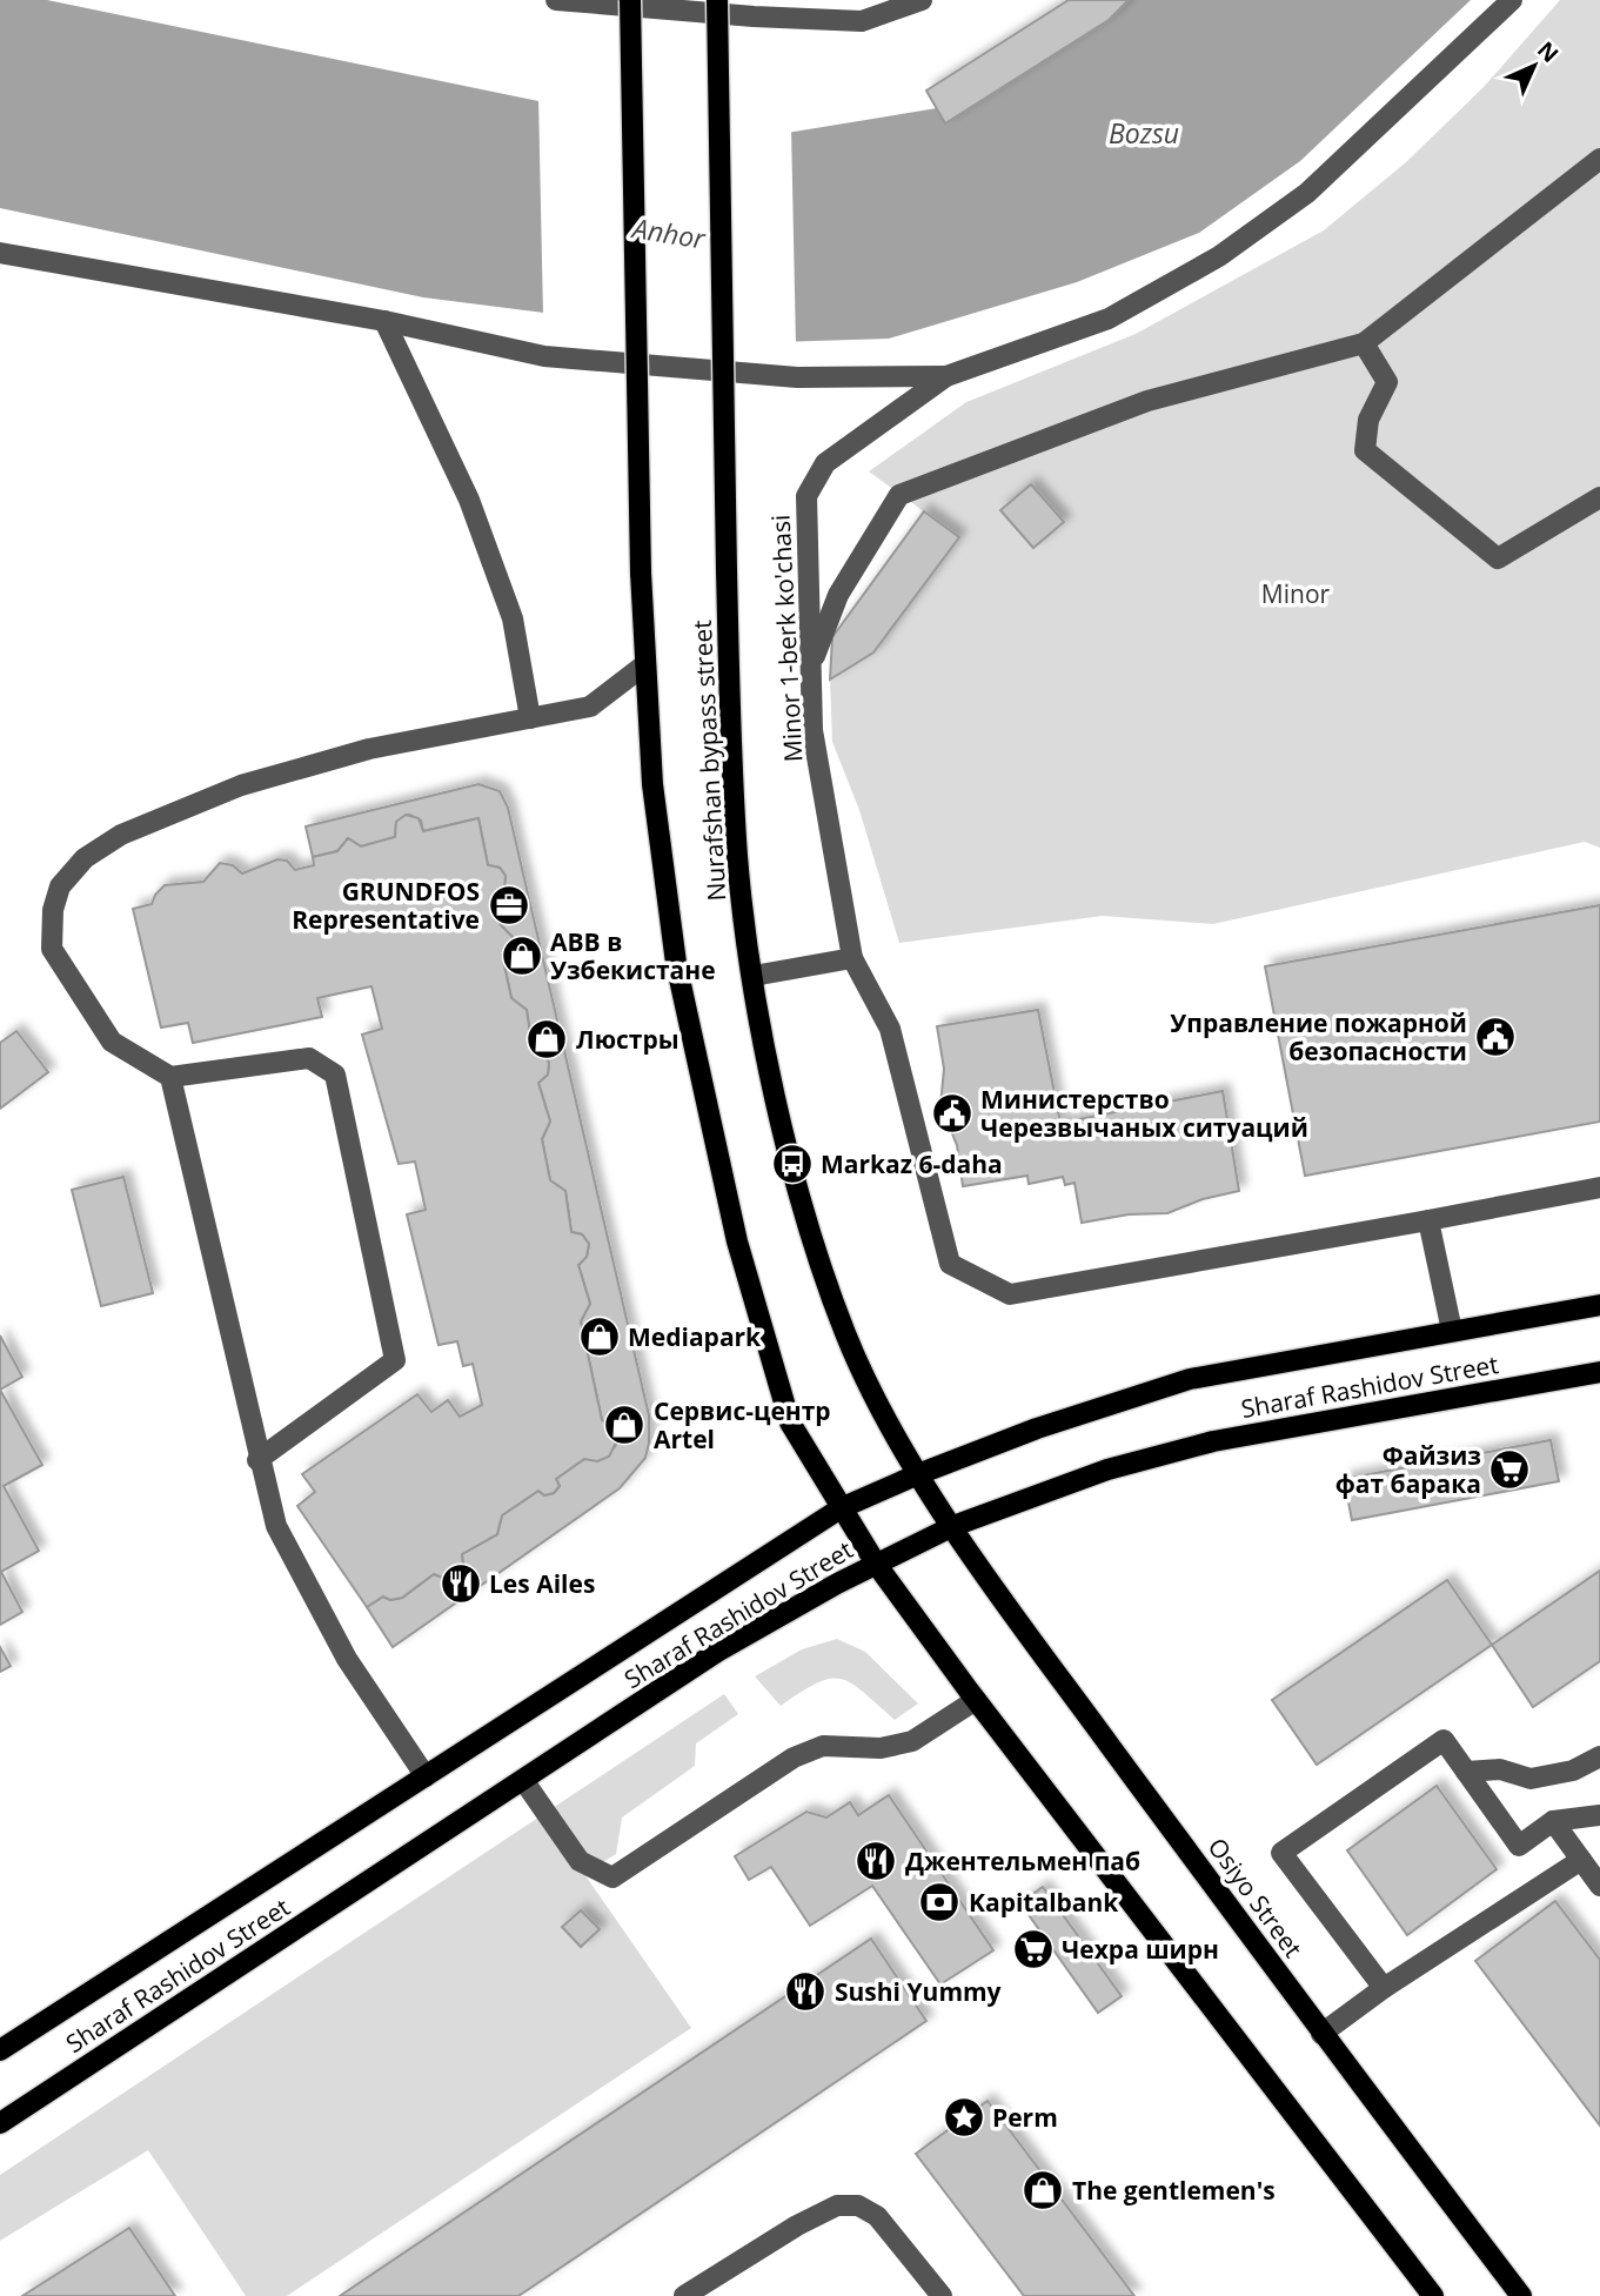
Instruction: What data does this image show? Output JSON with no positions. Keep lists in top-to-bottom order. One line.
{"streets":{"main road":["Nurafshan bypass street","Sharaf Rashidov Street","Osiyo Street"],"street":["Minor 1-berk ko'chasi"]},"crossings":[["Nurafshan bypass street","Sharaf Rashidov Street"],["Nurafshan bypass street","Osiyo Street"],["Sharaf Rashidov Street","Osiyo Street"]],"water":["Bozsu","Anhor"],"parks":["Minor"],"places":{"office":["GRUNDFOS Representative"],"shop":["ABB в Узбекистане","Люстры","Mediapark","Сервис-центр Artel","The gentlemen's"],"public building":["Управление пожарной безопасности","Министерство Черезвычаных ситуаций"],"bus stop":["Markaz 6-daha"],"supermarket":["Файзиз фат барака","Чехра ширн"],"restaurant":["Les Ailes","Джентельмен паб","Sushi Yummy"],"bank":["Kapitalbank"],"place":["Perm"]},"north":"top right"}
